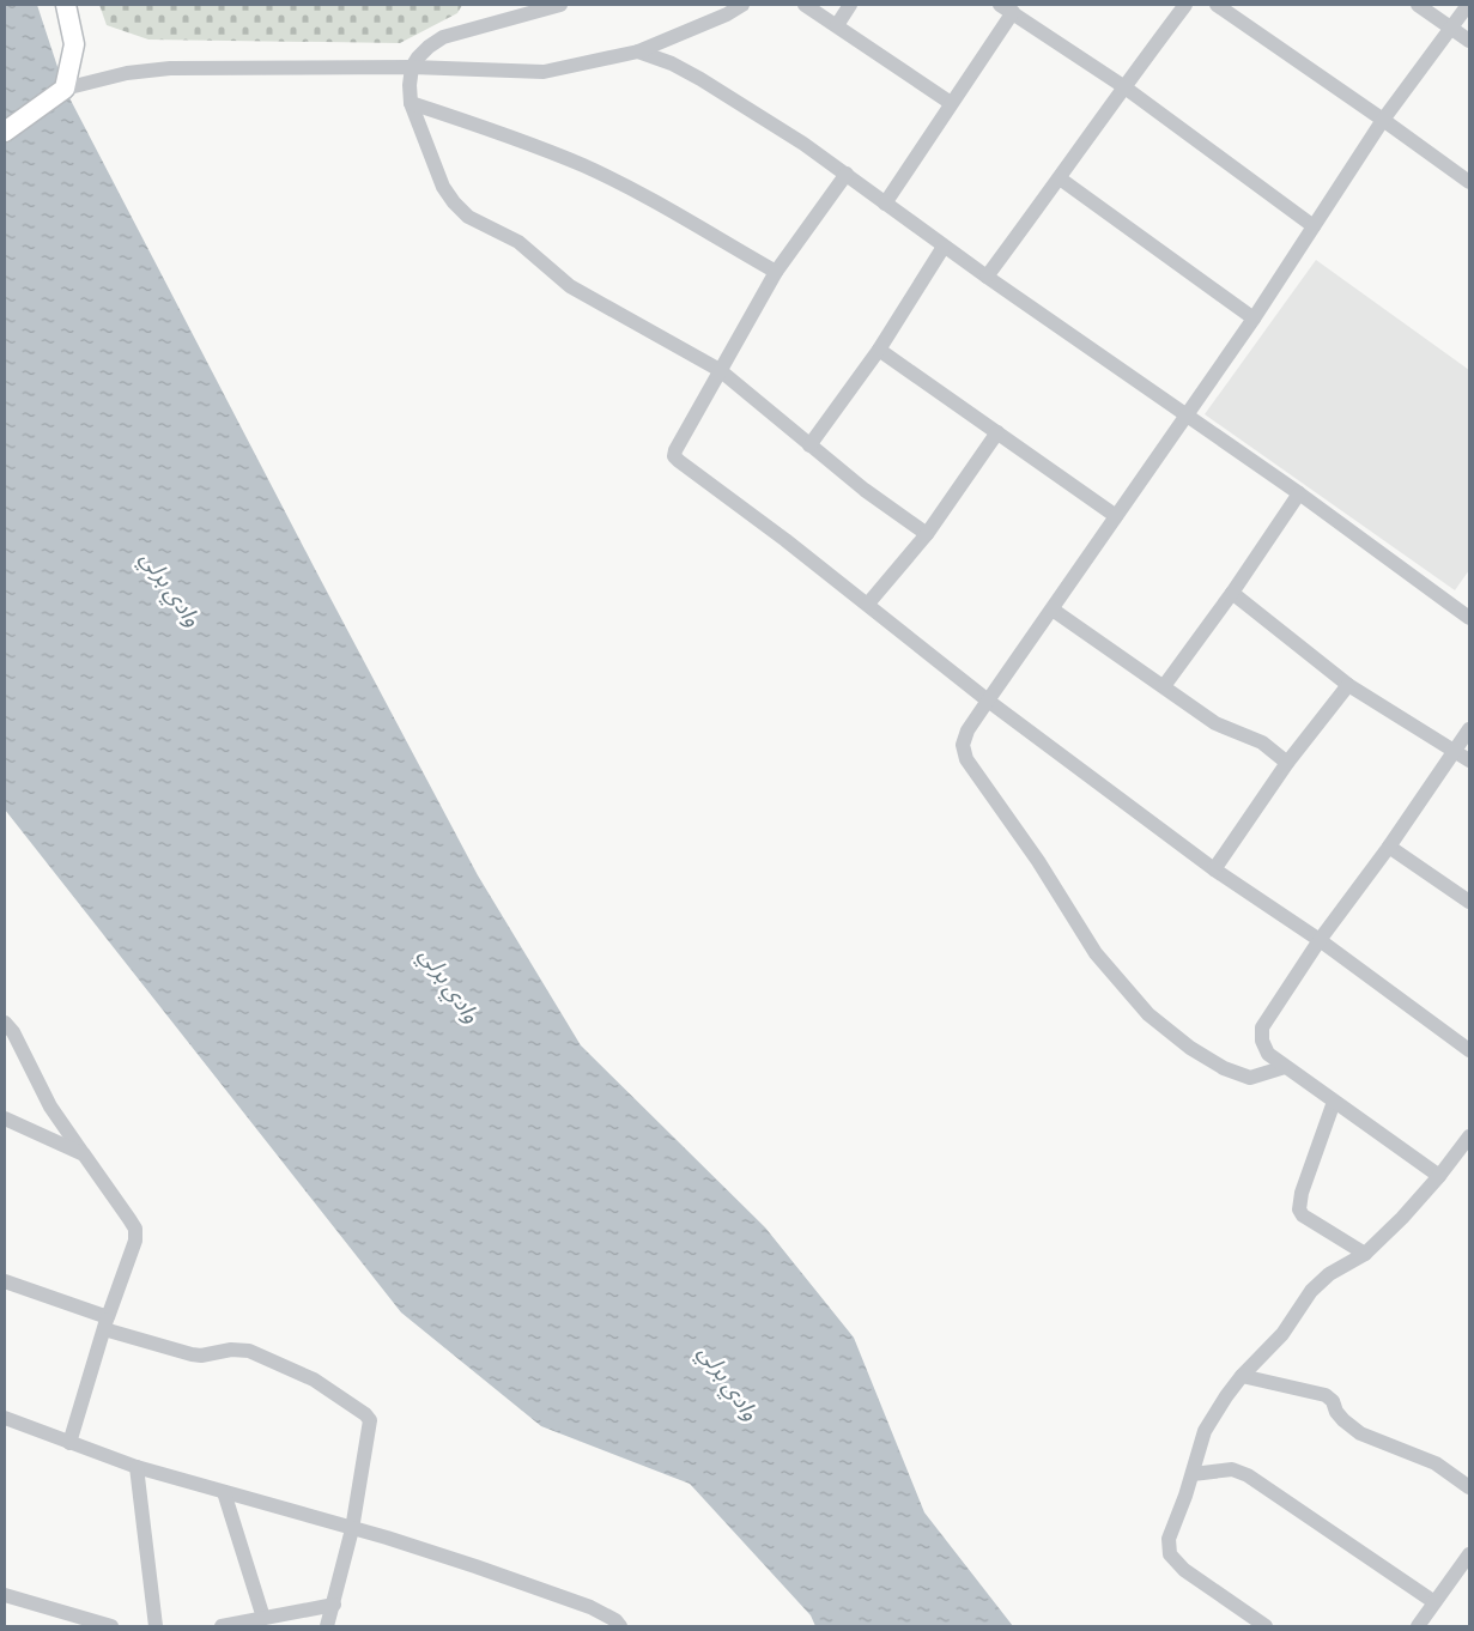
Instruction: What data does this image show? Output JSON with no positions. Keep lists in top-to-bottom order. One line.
{"water":["وادي برلي"]}
